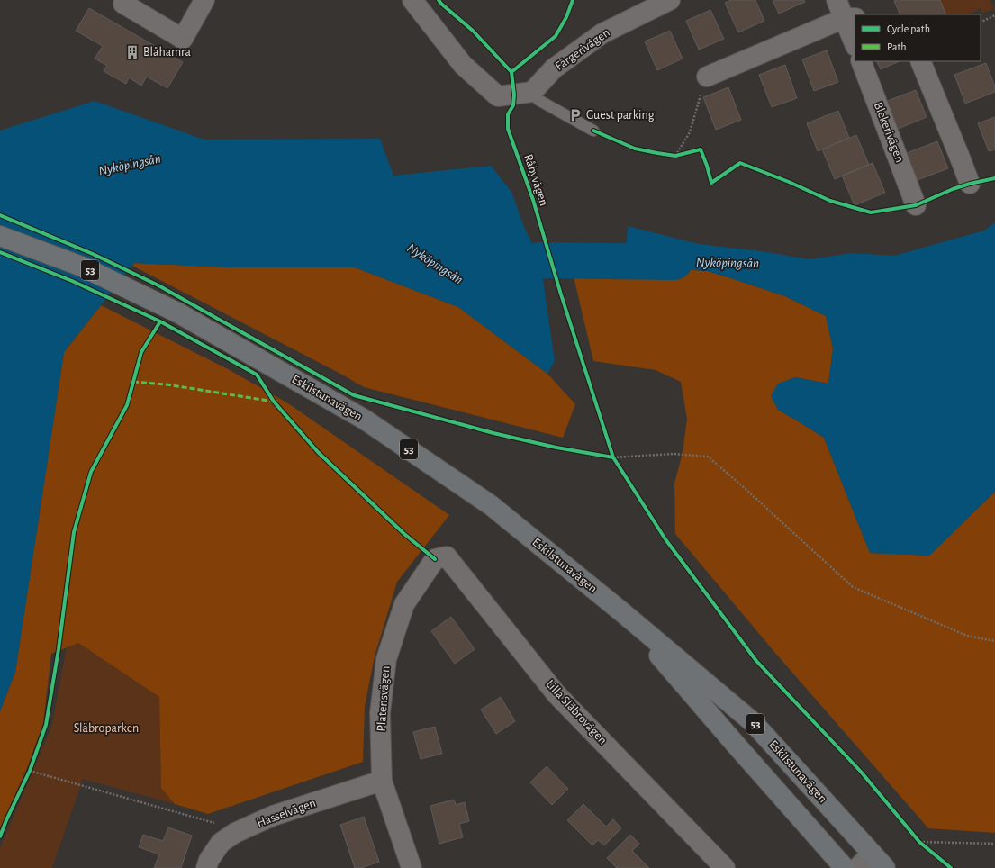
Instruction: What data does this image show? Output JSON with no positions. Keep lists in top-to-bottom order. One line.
{"streets":{"main road":["53","Eskilstunavägen"],"street":["Färgerivägen","Blekerivägen","Platensvägen","Lilla Släbrovägen","Hasselvägen"],"cycle path":["Råbyvägen"]},"crossings":[["Platensvägen","Lilla Släbrovägen"],["Platensvägen","Hasselvägen"]],"water":["Nyköpingsån"],"parks":["Släbroparken"],"places":{"building":["Blåhamra"],"parking":["Guest parking"]},"legend":["Cycle path","Path"]}
